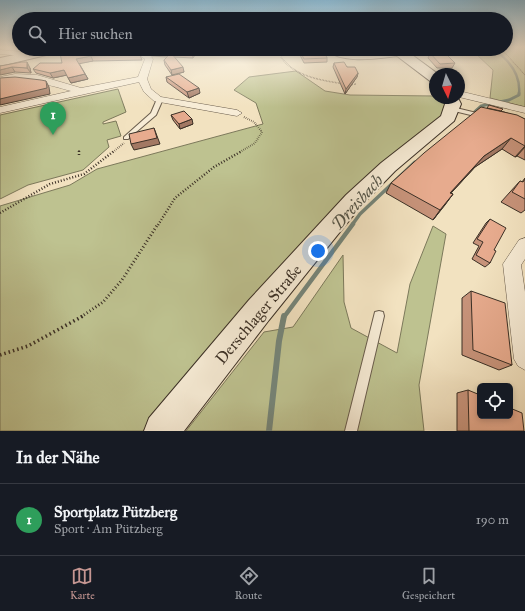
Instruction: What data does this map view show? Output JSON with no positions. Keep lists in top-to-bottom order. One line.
{"streets":{"main road":["Derschlager Straße"]},"water":["Dreisbach"],"north":"bottom","page":{"search":"Hier suchen","pins":"1","heading":"In der Nähe","list":[{"mark":"1","name":"Sportplatz Pützberg","note":"Sport · Am Pützberg","value":"190 m"}],"nav":["Karte","Route","Gespeichert"]}}
